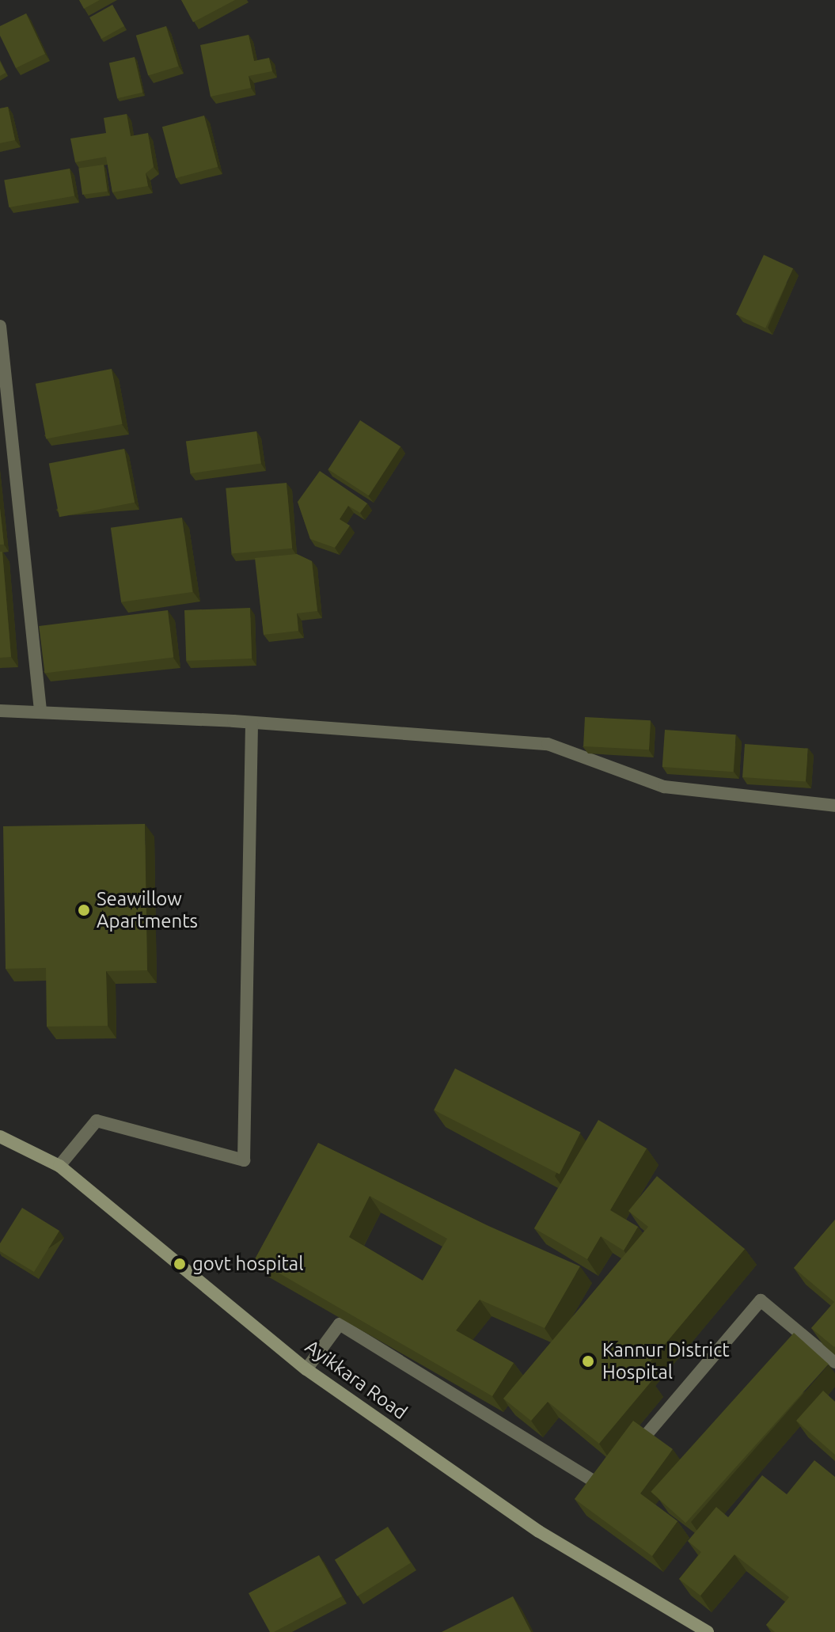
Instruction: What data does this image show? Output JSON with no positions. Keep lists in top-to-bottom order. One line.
{"streets":{"main road":["Ayikkara Road"]},"places":["Seawillow Apartments","govt hospital","Kannur District Hospital"]}
